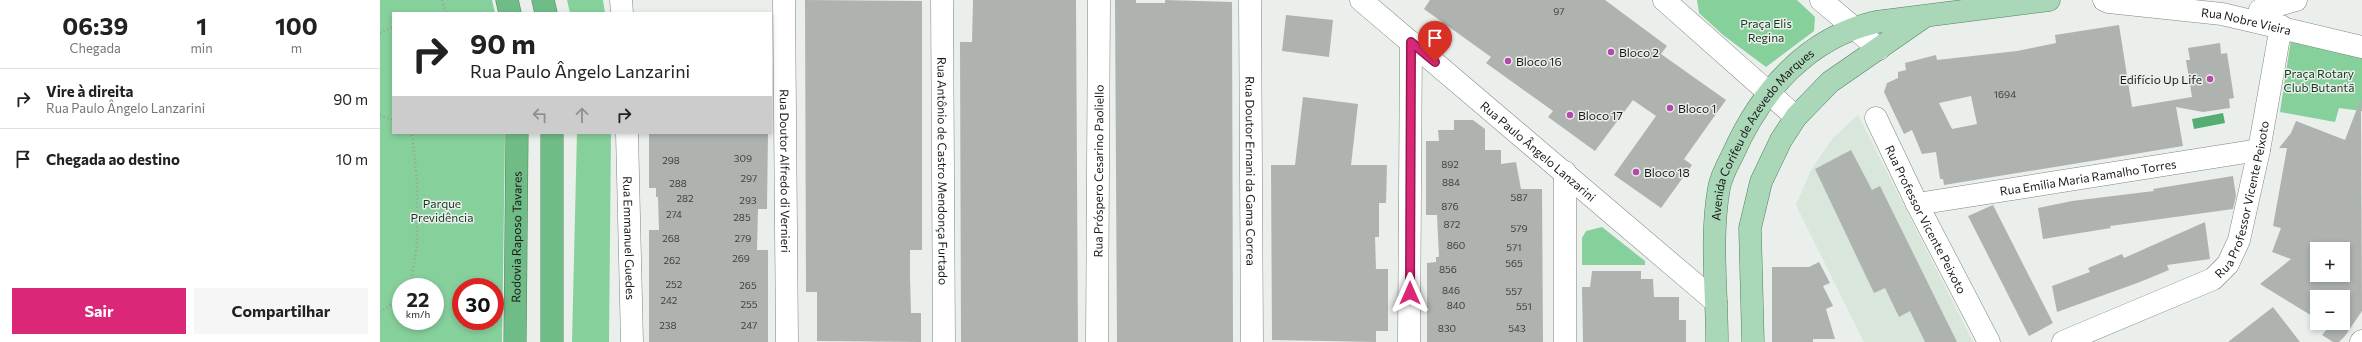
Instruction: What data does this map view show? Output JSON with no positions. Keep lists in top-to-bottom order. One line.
{"streets":{"highway":["Rodovia Raposo Tavares"],"main road":["Avenida Corifeu de Azevedo Marques"],"street":["Rua Nobre Vieira","Rua Paulo Ângelo Lanzarini","Rua Doutor Alfredo di Vernieri","Rua Antônio de Castro Mendonça Furtado","Rua Próspero Cesarino Paoliello","Rua Doutor Ernani da Gama Correa","Rua Emilia Maria Ramalho Torres","Rua Professor Vicente Peixoto","Rua Emmanuel Guedes"]},"crossings":[["Rua Nobre Vieira","Rua Professor Vicente Peixoto"],["Avenida Corifeu de Azevedo Marques","Rua Paulo Ângelo Lanzarini"],["Rua Emilia Maria Ramalho Torres","Rua Professor Vicente Peixoto"]],"parks":["Praça Elis Regina","Praça Rotary Club Butantã","Parque Previdência"],"places":["Bloco 2","Bloco 16","Edifício Up Life","Bloco 1","Bloco 17","Bloco 18"],"house_numbers":["97","1694","309","298","892","297","884","288","587","282","293","876","274","285","872","579","268","279","860","571","269","262","565","856","252","265","846","557","242","255","840","551","238","247","830","543"],"page":{"eta":["06:39","Chegada","1","min","100","m"],"turn":["90 m","Rua Paulo Ângelo Lanzarini"],"list":[{"name":"Vire à direita","note":"Rua Paulo Ângelo Lanzarini","value":"90 m"},{"name":"Chegada ao destino","value":"10 m"}],"map_buttons":["+","−"],"speed":"22 km/h","limit":"30","buttons":["Sair","Compartilhar"]}}
